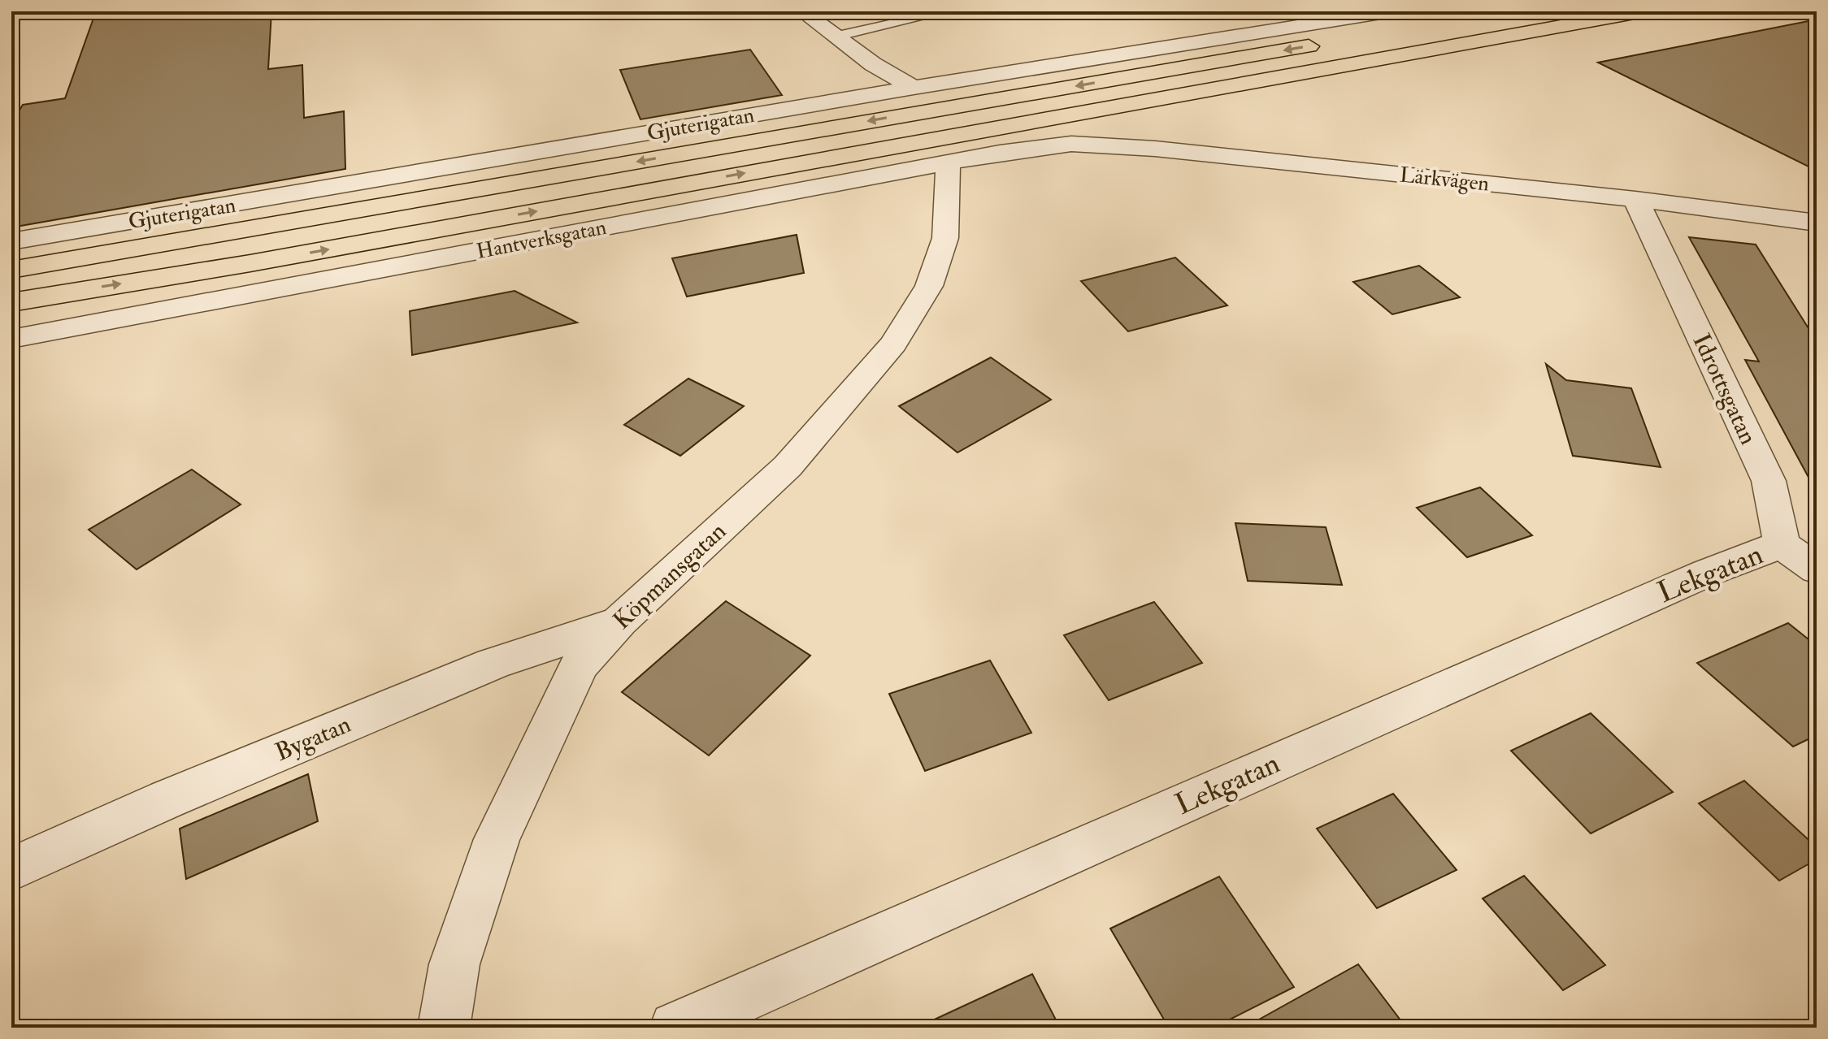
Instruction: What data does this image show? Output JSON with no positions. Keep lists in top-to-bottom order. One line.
{"streets":{"street":["Gjuterigatan","Lärkvägen","Hantverksgatan","Idrottsgatan","Lekgatan","Köpmansgatan","Bygatan"]},"crossings":[["Lärkvägen","Hantverksgatan"],["Lärkvägen","Idrottsgatan"],["Hantverksgatan","Köpmansgatan"],["Idrottsgatan","Lekgatan"],["Köpmansgatan","Bygatan"]]}
